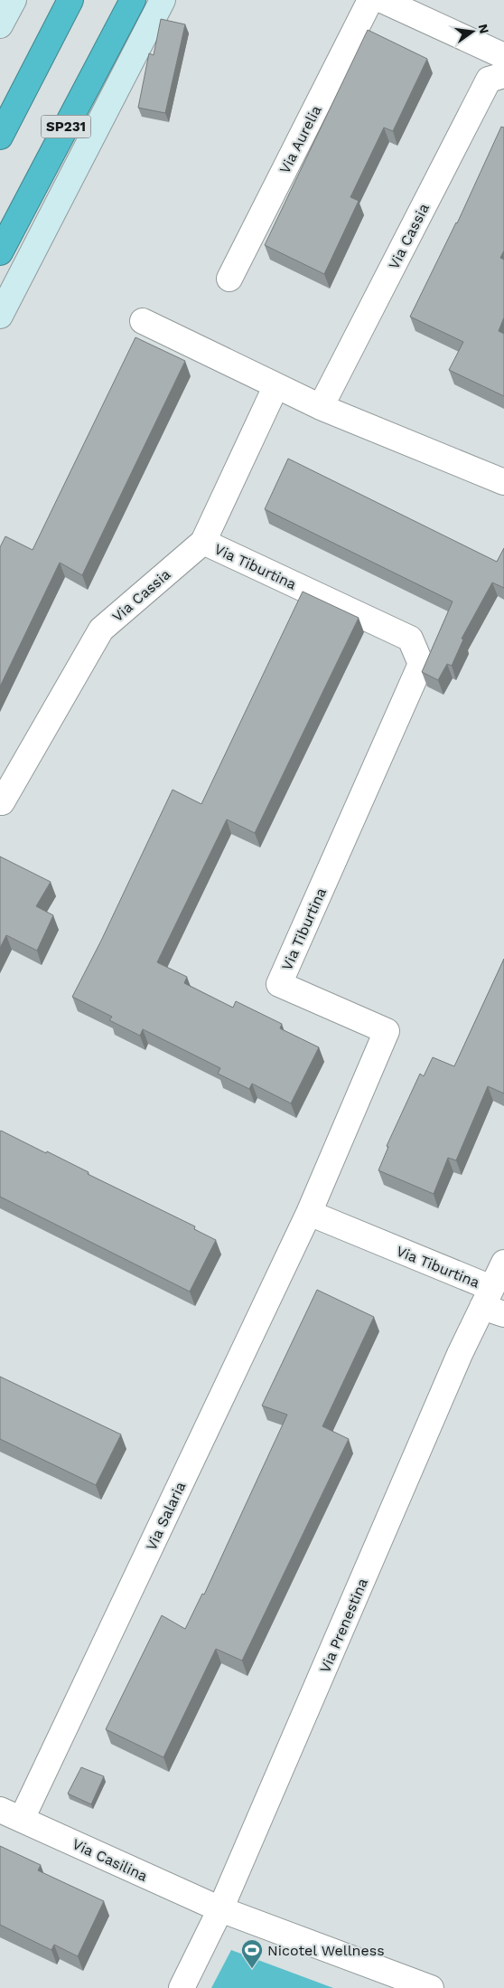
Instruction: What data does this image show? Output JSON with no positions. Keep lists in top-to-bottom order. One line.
{"streets":{"highway":["SP231"],"street":["Via Aurelia","Via Cassia","Via Tiburtina","Via Salaria","Via Prenestina","Via Casilina"]},"crossings":[["Via Cassia","Via Tiburtina"],["Via Tiburtina","Via Salaria"],["Via Tiburtina","Via Prenestina"],["Via Salaria","Via Casilina"],["Via Prenestina","Via Casilina"]],"places":{"sports":["Nicotel Wellness"]},"north":"right"}
